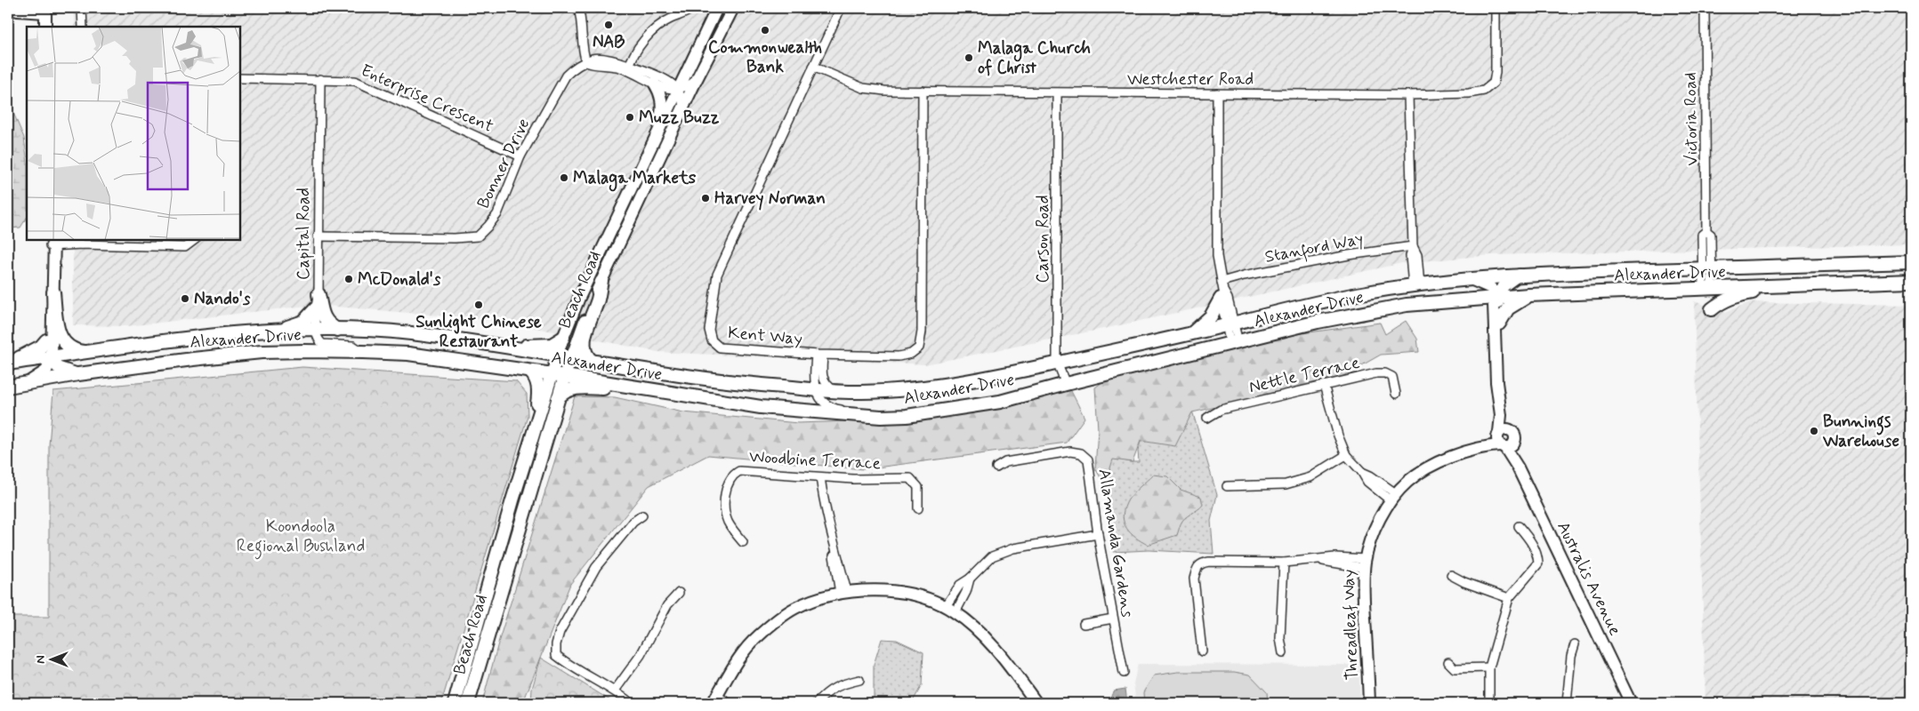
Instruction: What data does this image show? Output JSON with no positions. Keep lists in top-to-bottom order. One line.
{"streets":{"main road":["Alexander Drive","Beach Road","Australis Avenue","Threadleaf Way"],"street":["Westchester Road","Enterprise Crescent","Victoria Road","Bonner Drive","Capital Road","Carson Road","Stanford Way","Kent Way","Nettle Terrace","Woodbine Terrace","Allamanda Gardens"]},"crossings":[["Westchester Road","Carson Road"],["Westchester Road","Kent Way"],["Enterprise Crescent","Bonner Drive"],["Enterprise Crescent","Capital Road"],["Victoria Road","Alexander Drive"],["Bonner Drive","Capital Road"],["Bonner Drive","Beach Road"],["Capital Road","Alexander Drive"],["Carson Road","Alexander Drive"],["Alexander Drive","Beach Road"],["Australis Avenue","Threadleaf Way"]],"parks":["Koondoola Regional Bushland"],"places":["NAB","Commonwealth Bank","Malaga Church of Christ","Muzz Buzz","Malaga Markets","Harvey Norman","McDonald's","Nando's","Sunlight Chinese Restaurant","Bunnings Warehouse"],"north":"left"}
